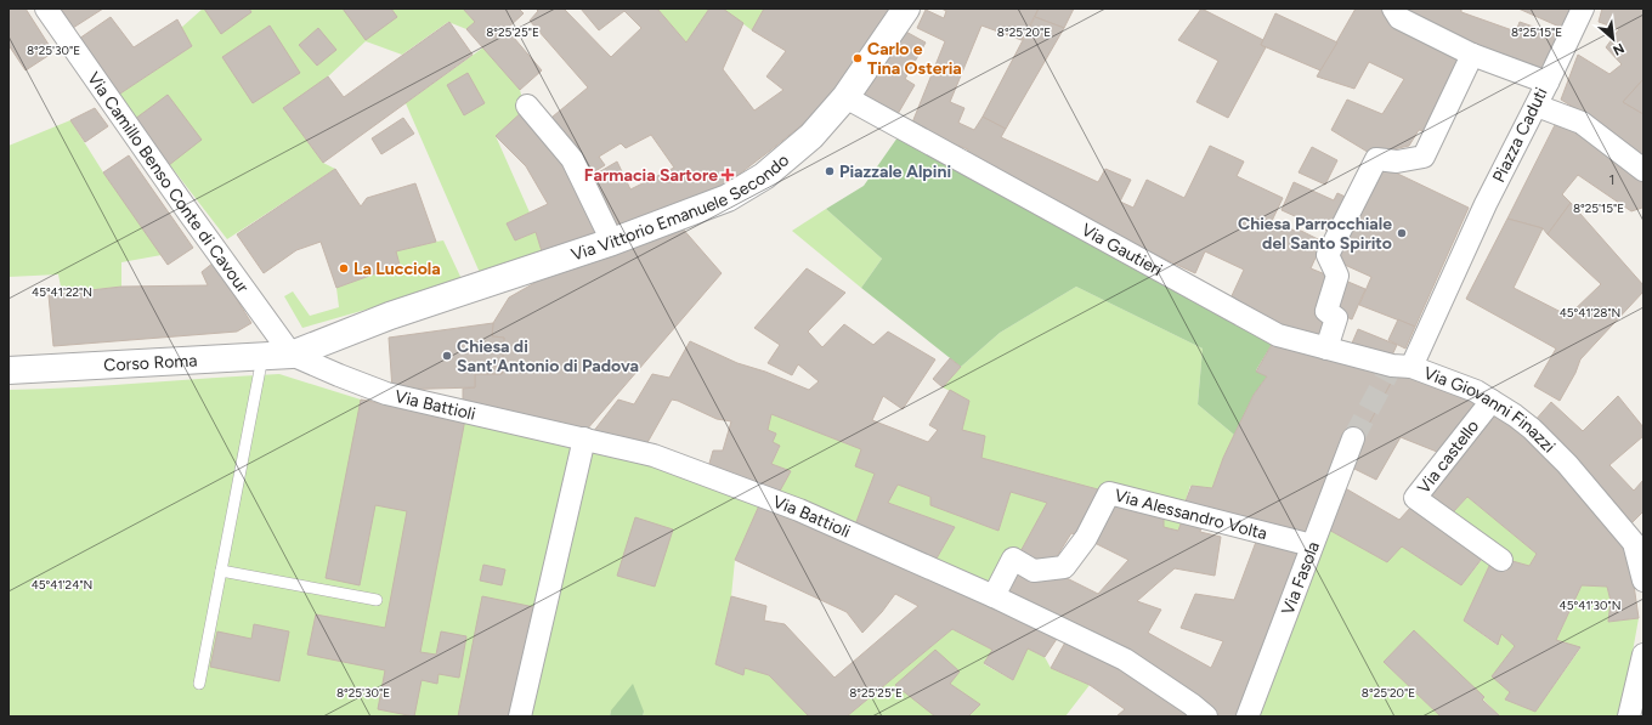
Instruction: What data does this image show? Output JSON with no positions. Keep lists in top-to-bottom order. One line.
{"streets":{"street":["Piazza Caduti","Via Camillo Benso Conte di Cavour","Via Vittorio Emanuele Secondo","Via Gautieri","Corso Roma","Via Battioli","Via Giovanni Finazzi","Via castello","Via Alessandro Volta","Via Fasola"]},"crossings":[["Piazza Caduti","Via Giovanni Finazzi"],["Via Camillo Benso Conte di Cavour","Via Vittorio Emanuele Secondo"],["Via Camillo Benso Conte di Cavour","Corso Roma"],["Via Camillo Benso Conte di Cavour","Via Battioli"],["Via Vittorio Emanuele Secondo","Via Gautieri"],["Via Vittorio Emanuele Secondo","Corso Roma"],["Via Vittorio Emanuele Secondo","Via Battioli"],["Via Gautieri","Via Giovanni Finazzi"],["Corso Roma","Via Battioli"],["Via Battioli","Via Alessandro Volta"],["Via Giovanni Finazzi","Via castello"],["Via Alessandro Volta","Via Fasola"]],"places":{"other":["Carlo e Tina Osteria","Piazzale Alpini","Chiesa Parrocchiale del Santo Spirito","La Lucciola","Chiesa di Sant'Antonio di Padova"],"health":["Farmacia Sartore"]},"house_numbers":["1"],"north":"bottom right","coordinates":["8°25'25\"E","8°25'20\"E","8°25'15\"E","8°25'30\"E","45°41'22\"N","45°41'28\"N","45°41'24\"N","45°41'30\"N"]}
